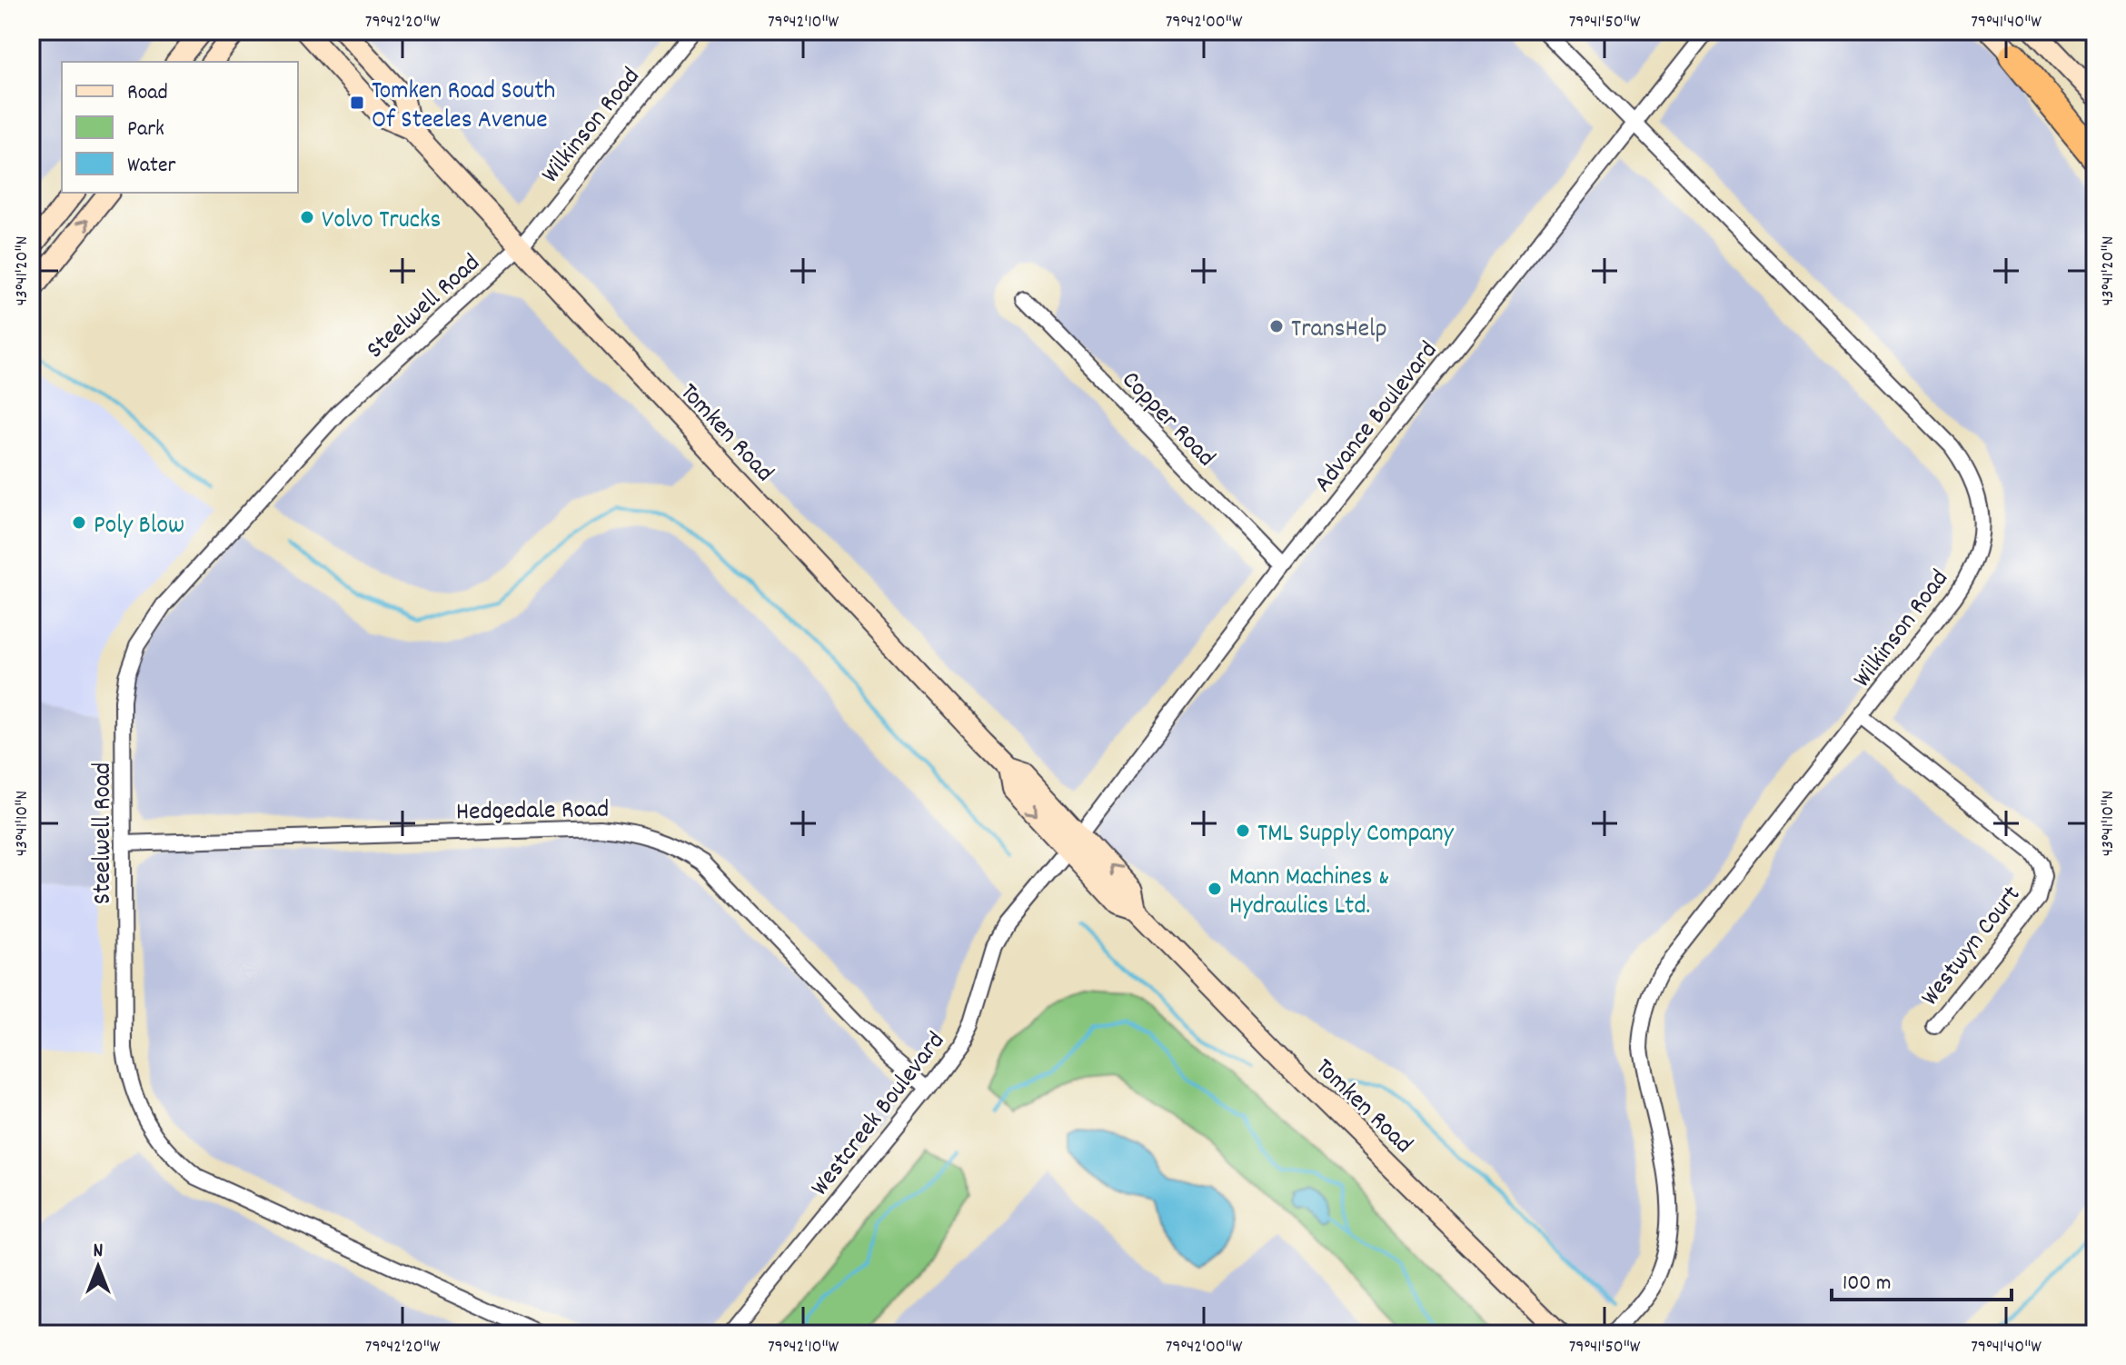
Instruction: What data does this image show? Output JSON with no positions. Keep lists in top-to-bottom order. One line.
{"streets":{"main road":["Tomken Road"],"street":["Wilkinson Road","Steelwell Road","Advance Boulevard","Copper Road","Hedgedale Road","Westwyn Court","Westcreek Boulevard"]},"crossings":[["Wilkinson Road","Steelwell Road"],["Wilkinson Road","Advance Boulevard"],["Wilkinson Road","Tomken Road"],["Wilkinson Road","Westwyn Court"],["Steelwell Road","Tomken Road"],["Steelwell Road","Hedgedale Road"],["Advance Boulevard","Copper Road"],["Advance Boulevard","Tomken Road"],["Advance Boulevard","Westcreek Boulevard"],["Tomken Road","Westcreek Boulevard"],["Hedgedale Road","Westcreek Boulevard"]],"places":{"transit":["Tomken Road South Of Steeles Avenue"],"other":["Volvo Trucks","TransHelp","Poly Blow","TML Supply Company","Mann Machines & Hydraulics Ltd."]},"legend":["Road","Park","Water"],"scale_bar":"100 m","north":"top","coordinates":["79°42'20\"W","79°42'10\"W","79°42'00\"W","79°41'50\"W","79°41'40\"W","43°41'20\"N","43°41'10\"N"]}
